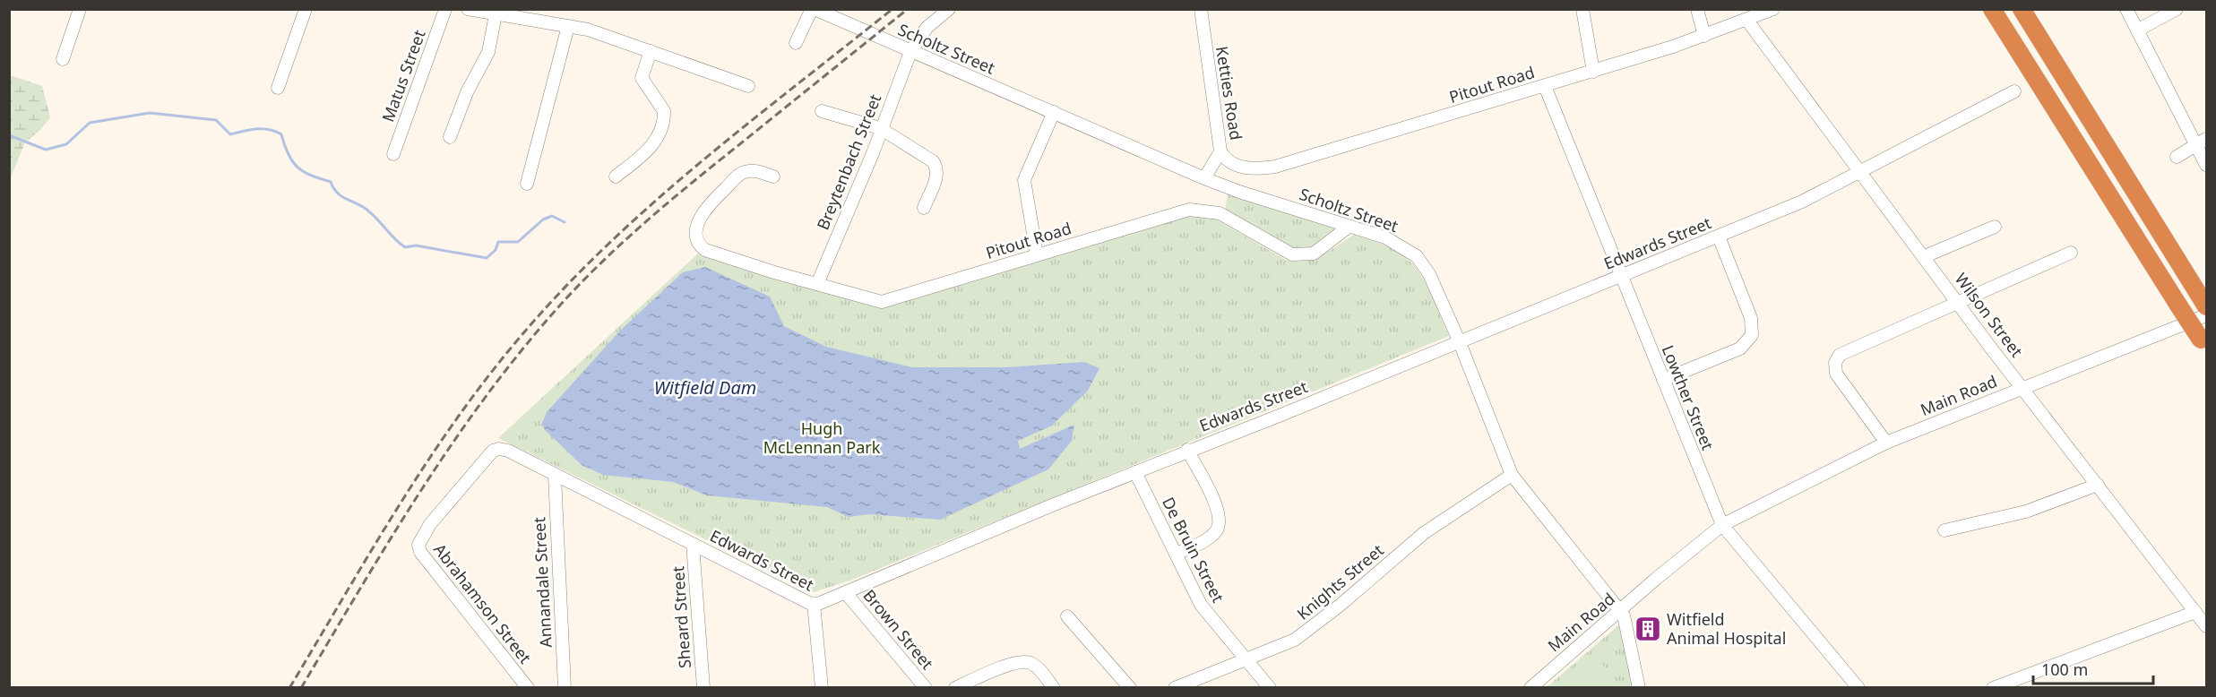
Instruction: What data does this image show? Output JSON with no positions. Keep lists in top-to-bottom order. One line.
{"streets":{"street":["Scholtz Street","Matus Street","Pitout Road","Ketties Road","Breytenbach Street","Edwards Street","Wilson Street","Main Road","Lowther Street","De Bruin Street","Annandale Street","Knights Street","Abrahamson Street","Sheard Street","Brown Street"]},"crossings":[["Scholtz Street","Pitout Road"],["Scholtz Street","Ketties Road"],["Scholtz Street","Breytenbach Street"],["Scholtz Street","Edwards Street"],["Scholtz Street","Main Road"],["Scholtz Street","Knights Street"],["Pitout Road","Ketties Road"],["Pitout Road","Breytenbach Street"],["Pitout Road","Wilson Street"],["Pitout Road","Lowther Street"],["Edwards Street","Wilson Street"],["Edwards Street","Lowther Street"],["Edwards Street","De Bruin Street"],["Edwards Street","Annandale Street"],["Edwards Street","Abrahamson Street"],["Edwards Street","Sheard Street"],["Edwards Street","Brown Street"],["Wilson Street","Main Road"],["Main Road","Lowther Street"],["De Bruin Street","Knights Street"]],"water":["Witfield Dam"],"parks":["Hugh McLennan Park"],"places":{"building":["Witfield Animal Hospital"]},"scale_bar":"100 m"}
